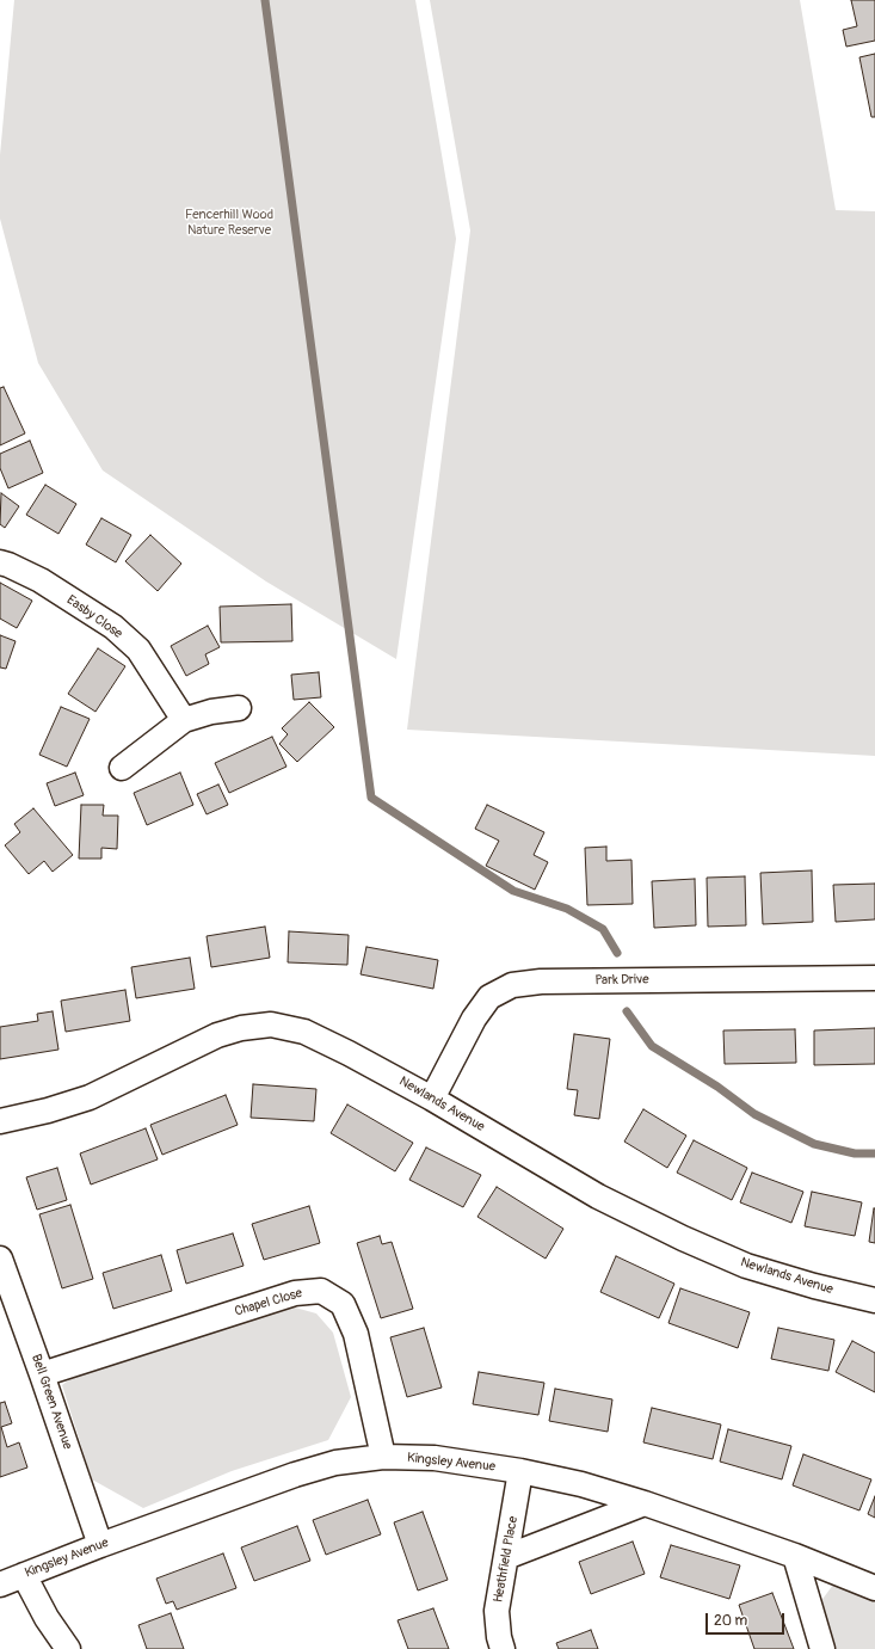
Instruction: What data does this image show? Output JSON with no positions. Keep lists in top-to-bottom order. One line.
{"streets":{"street":["Easby Close","Park Drive","Newlands Avenue","Chapel Close","Bell Green Avenue","Kingsley Avenue","Heathfield Place"]},"crossings":[["Park Drive","Newlands Avenue"],["Chapel Close","Bell Green Avenue"],["Chapel Close","Kingsley Avenue"],["Bell Green Avenue","Kingsley Avenue"],["Kingsley Avenue","Heathfield Place"]],"parks":["Fencerhill Wood Nature Reserve"],"scale_bar":"20 m"}
